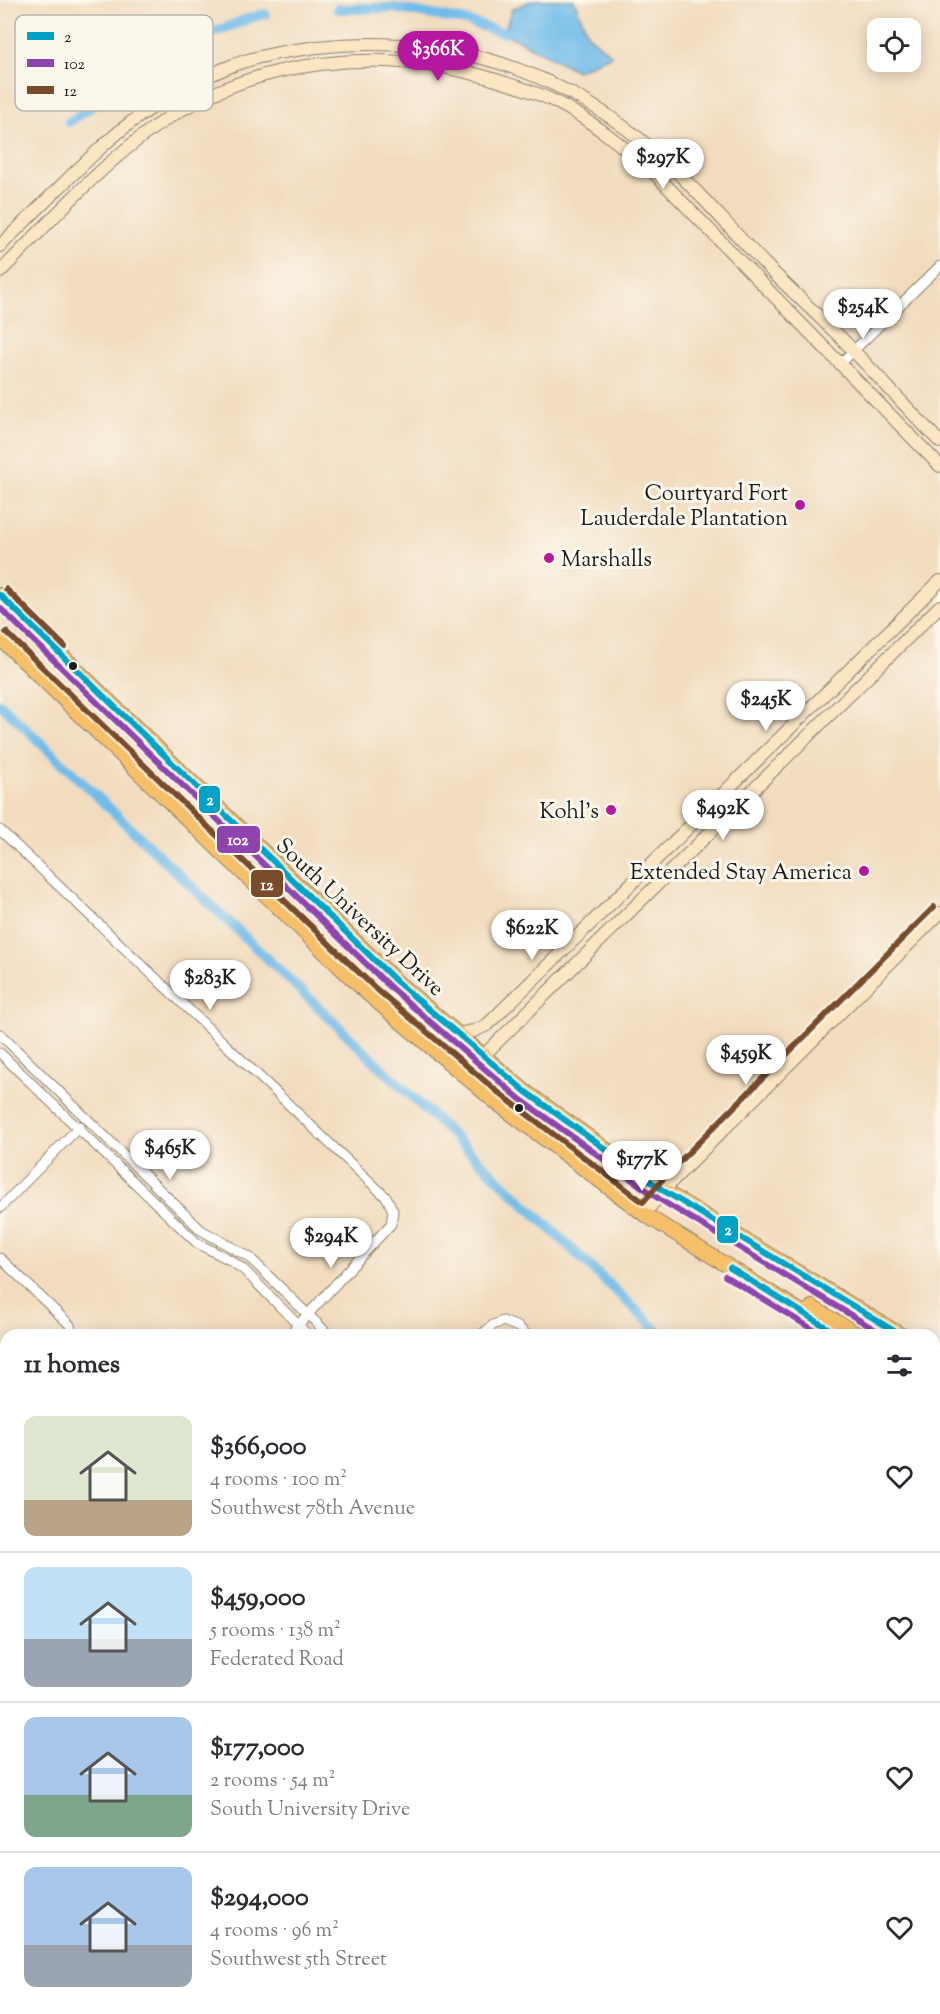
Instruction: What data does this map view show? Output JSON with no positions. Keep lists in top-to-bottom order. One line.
{"streets":{"main road":["South University Drive"]},"places":["Courtyard Fort Lauderdale Plantation","Marshalls","Kohl's","Extended Stay America"],"lines":["transit line 12","transit line 2","transit line 102"],"legend":["2","102","12"],"page":{"price":["$366K","$297K","$254K","$245K","$492K","$622K","$283K","$459K","$465K","$177K","$294K"],"heading":"11 homes","list":[{"name":"$366,000","note":"4 rooms · 100 m² · Southwest 78th Avenue"},{"name":"$459,000","note":"5 rooms · 138 m² · Federated Road"},{"name":"$177,000","note":"2 rooms · 54 m² · South University Drive"},{"name":"$294,000","note":"4 rooms · 96 m² · Southwest 5th Street"}]}}
